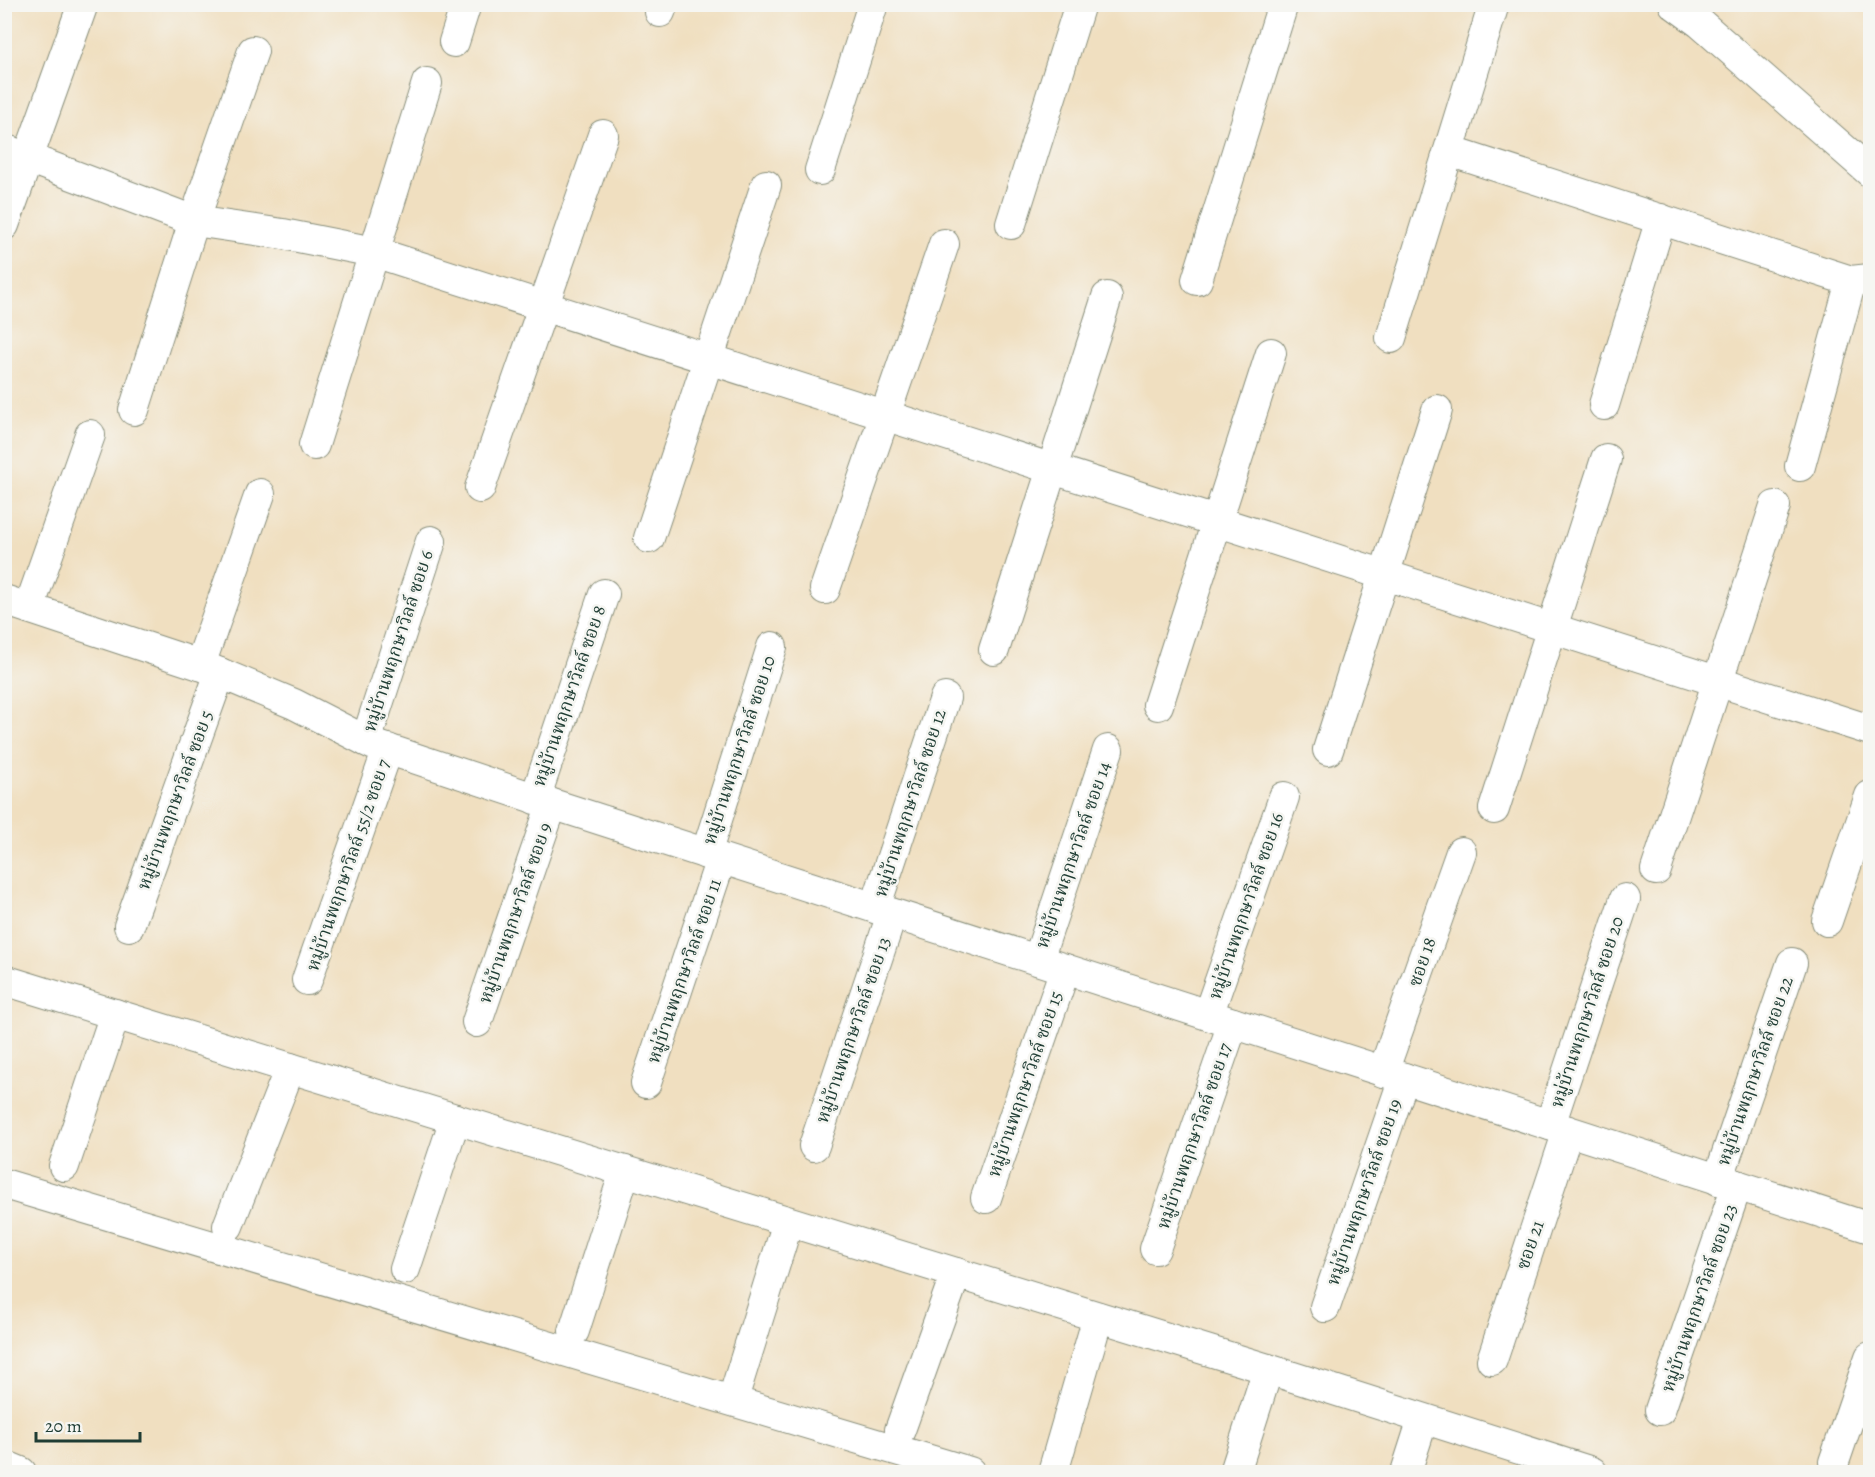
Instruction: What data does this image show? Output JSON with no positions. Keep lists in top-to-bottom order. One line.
{"streets":{"street":["หมู่บ้านพฤกษาวิลล์ ซอย 6","หมู่บ้านพฤกษาวิลล์ ซอย 8","หมู่บ้านพฤกษาวิลล์ ซอย 10","หมู่บ้านพฤกษาวิลล์ ซอย 5","หมู่บ้านพฤกษาวิลล์ ซอย 12","หมู่บ้านพฤกษาวิลล์ ซอย 14","หมู่บ้านพฤกษาวิลล์ 55/2 ซอย 7","หมู่บ้านพฤกษาวิลล์ ซอย 16","หมู่บ้านพฤกษาวิลล์ ซอย 9","ซอย 18","หมู่บ้านพฤกษาวิลล์ ซอย 11","หมู่บ้านพฤกษาวิลล์ ซอย 20","หมู่บ้านพฤกษาวิลล์ ซอย 13","หมู่บ้านพฤกษาวิลล์ ซอย 22","หมู่บ้านพฤกษาวิลล์ ซอย 15","หมู่บ้านพฤกษาวิลล์ ซอย 17","หมู่บ้านพฤกษาวิลล์ ซอย 19","ซอย 21","หมู่บ้านพฤกษาวิลล์ ซอย 23"]},"crossings":[["หมู่บ้านพฤกษาวิลล์ ซอย 6","หมู่บ้านพฤกษาวิลล์ 55/2 ซอย 7"],["หมู่บ้านพฤกษาวิลล์ ซอย 8","หมู่บ้านพฤกษาวิลล์ ซอย 9"],["หมู่บ้านพฤกษาวิลล์ ซอย 10","หมู่บ้านพฤกษาวิลล์ ซอย 11"],["หมู่บ้านพฤกษาวิลล์ ซอย 12","หมู่บ้านพฤกษาวิลล์ ซอย 13"],["หมู่บ้านพฤกษาวิลล์ ซอย 14","หมู่บ้านพฤกษาวิลล์ ซอย 15"],["หมู่บ้านพฤกษาวิลล์ ซอย 16","หมู่บ้านพฤกษาวิลล์ ซอย 17"],["ซอย 18","หมู่บ้านพฤกษาวิลล์ ซอย 19"],["หมู่บ้านพฤกษาวิลล์ ซอย 20","ซอย 21"],["หมู่บ้านพฤกษาวิลล์ ซอย 22","หมู่บ้านพฤกษาวิลล์ ซอย 23"]],"scale_bar":"20 m"}
